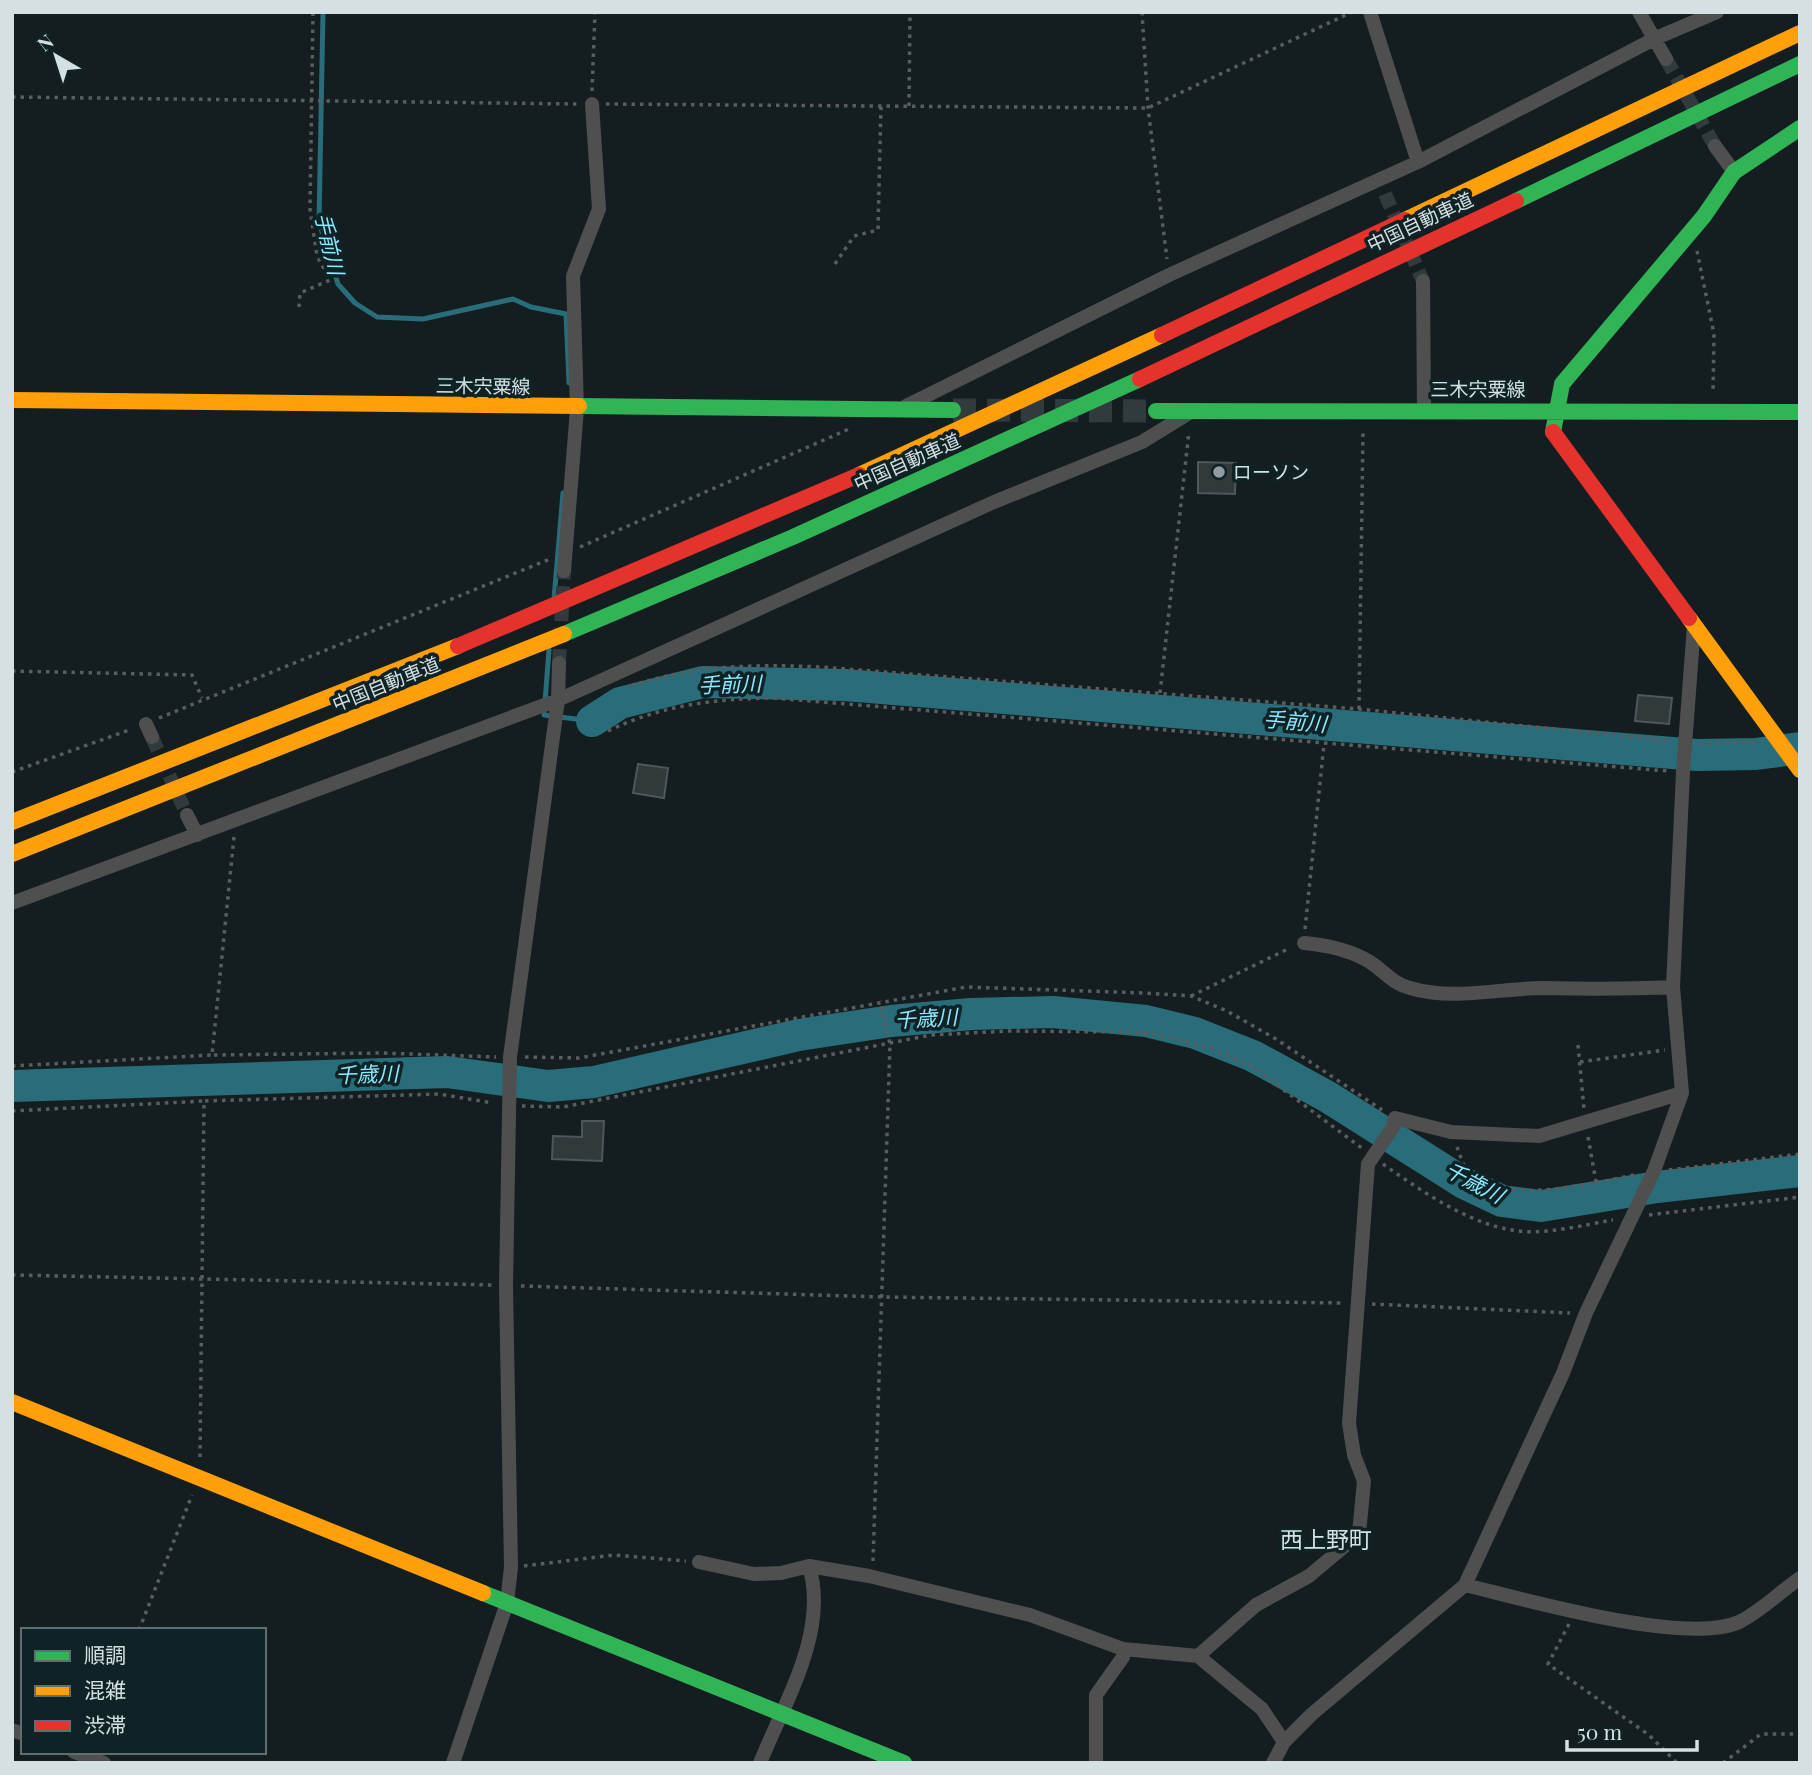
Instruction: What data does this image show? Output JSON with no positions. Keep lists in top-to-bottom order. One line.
{"streets":{"main road":["中国自動車道","三木宍粟線"]},"districts":["西上野町"],"water":["手前川","千歳川"],"places":["ローソン"],"legend":["順調","混雑","渋滞"],"scale_bar":"50 m","north":"top left"}
